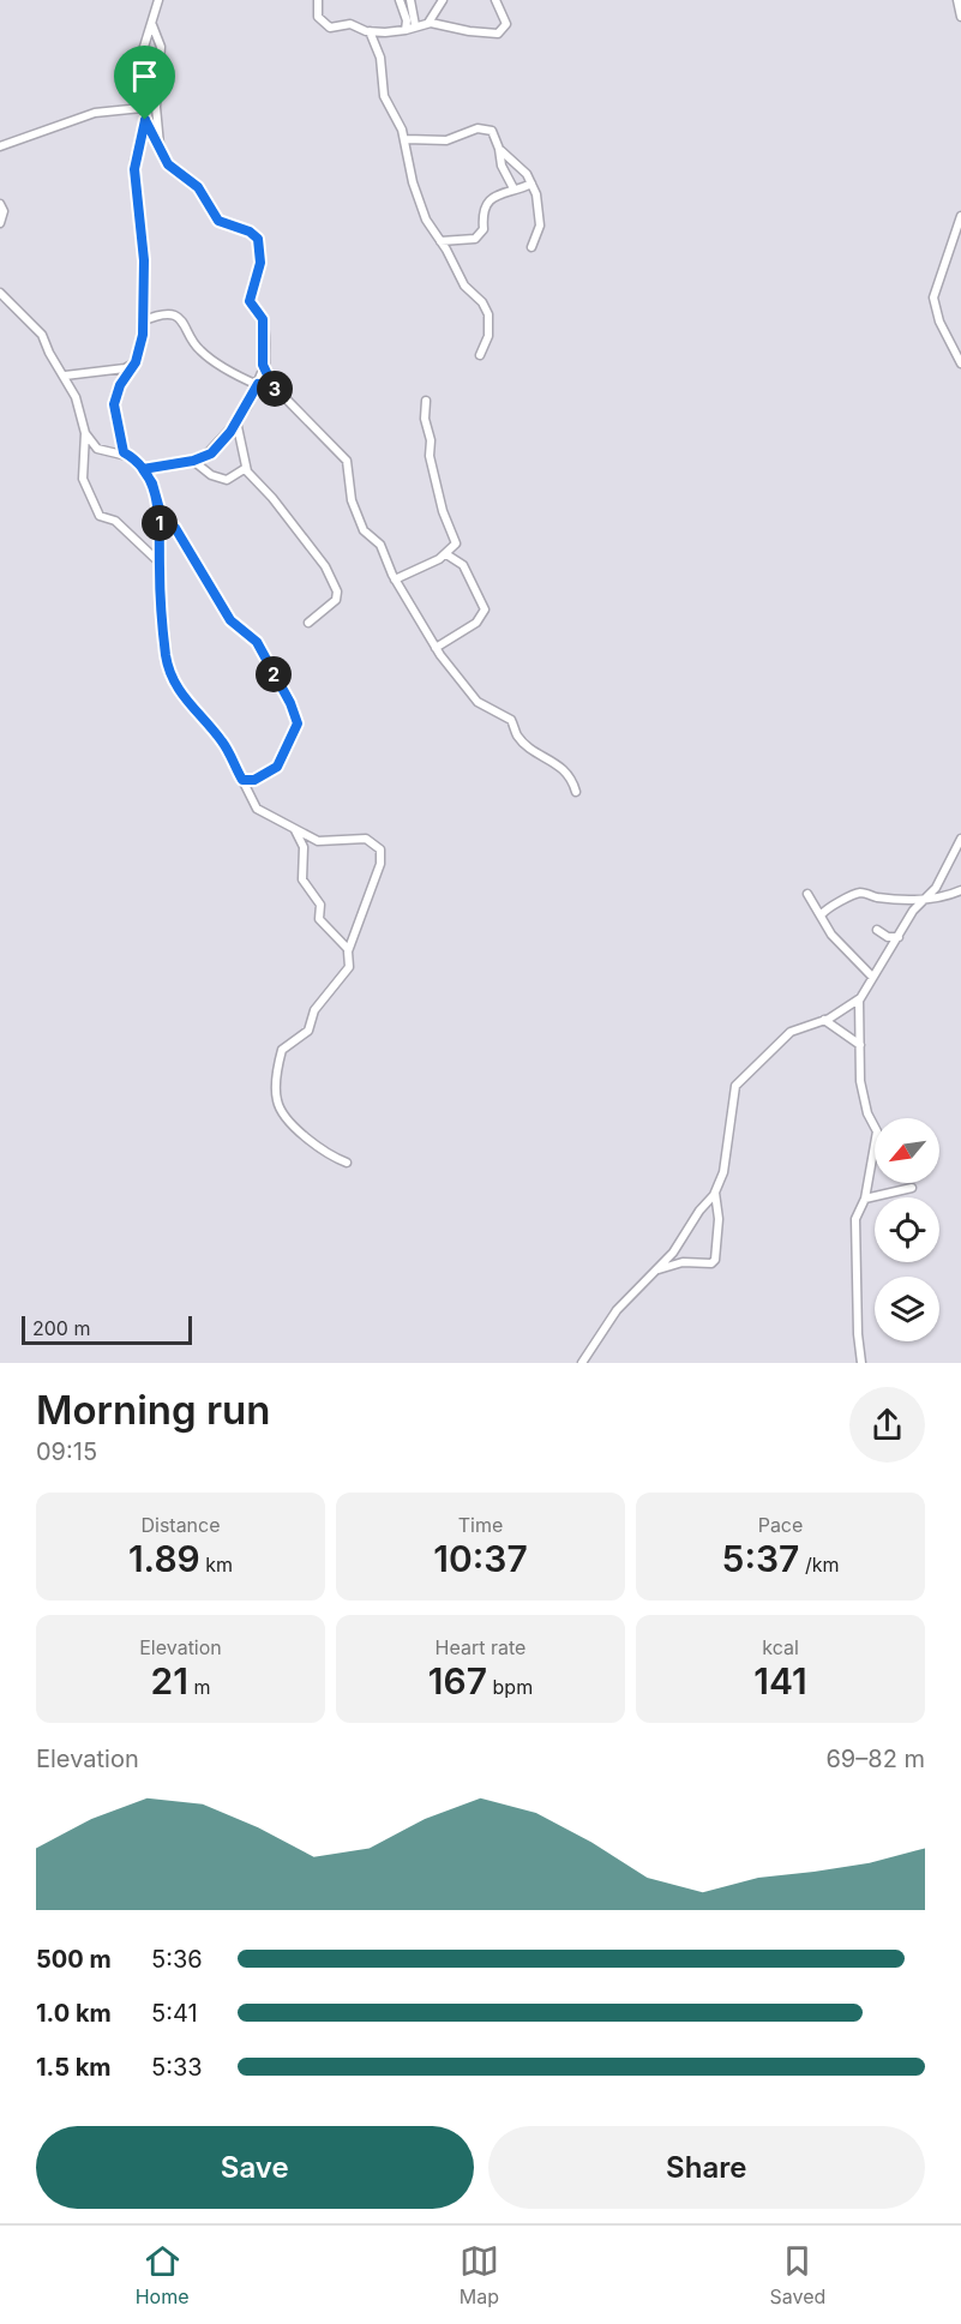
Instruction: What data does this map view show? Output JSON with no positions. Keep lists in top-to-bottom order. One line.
{"scale_bar":"200 m","north":"bottom left","page":{"pins":["3","1","2"],"scale":"200 m","heading":["Morning run","09:15"],"stats":[["Distance","1.89 km"],["Time","10:37"],["Pace","5:37 /km"],["Elevation","21 m"],["Heart rate","167 bpm"],["kcal","141"]],"chart":["Elevation","69–82 m"],"list":[{"name":"500 m","note":"5:36"},{"name":"1.0 km","note":"5:41"},{"name":"1.5 km","note":"5:33"}],"buttons":["Save","Share"],"tabs":["Home","Map","Saved"]}}
